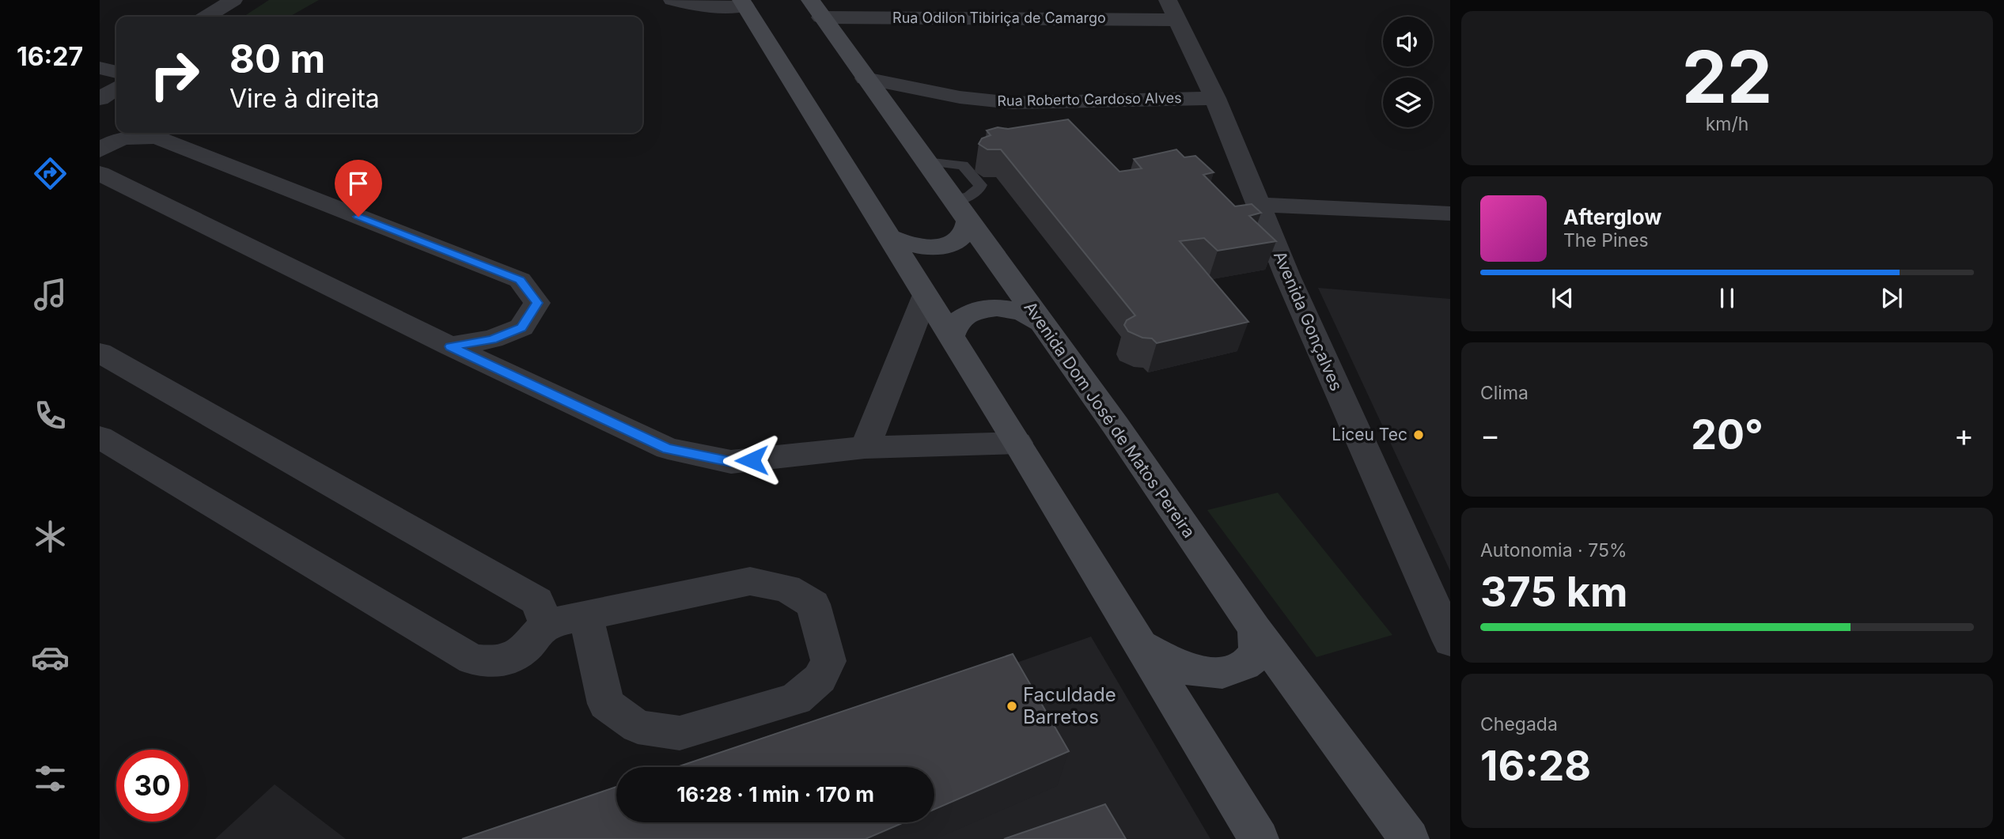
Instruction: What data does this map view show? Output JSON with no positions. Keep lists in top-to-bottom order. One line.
{"streets":{"main road":["Avenida Dom José de Matos Pereira"],"street":["Rua Odilon Tibiriça de Camargo","Rua Roberto Cardoso Alves","Avenida Gonçalves"]},"crossings":[["Rua Odilon Tibiriça de Camargo","Avenida Gonçalves"],["Rua Odilon Tibiriça de Camargo","Avenida Dom José de Matos Pereira"],["Rua Roberto Cardoso Alves","Avenida Gonçalves"],["Rua Roberto Cardoso Alves","Avenida Dom José de Matos Pereira"]],"places":["Liceu Tec","Faculdade Barretos"],"page":{"tabs":"16:27","tile":[["22","km/h"],"Clima",["Autonomia · 75%","375 km"],["Chegada","16:28"]],"turn":["80 m","Vire à direita"],"song":["Afterglow","The Pines"],"heat":["−","20°","+"],"limit":"30","trip":"16:28 · 1 min · 170 m"}}
